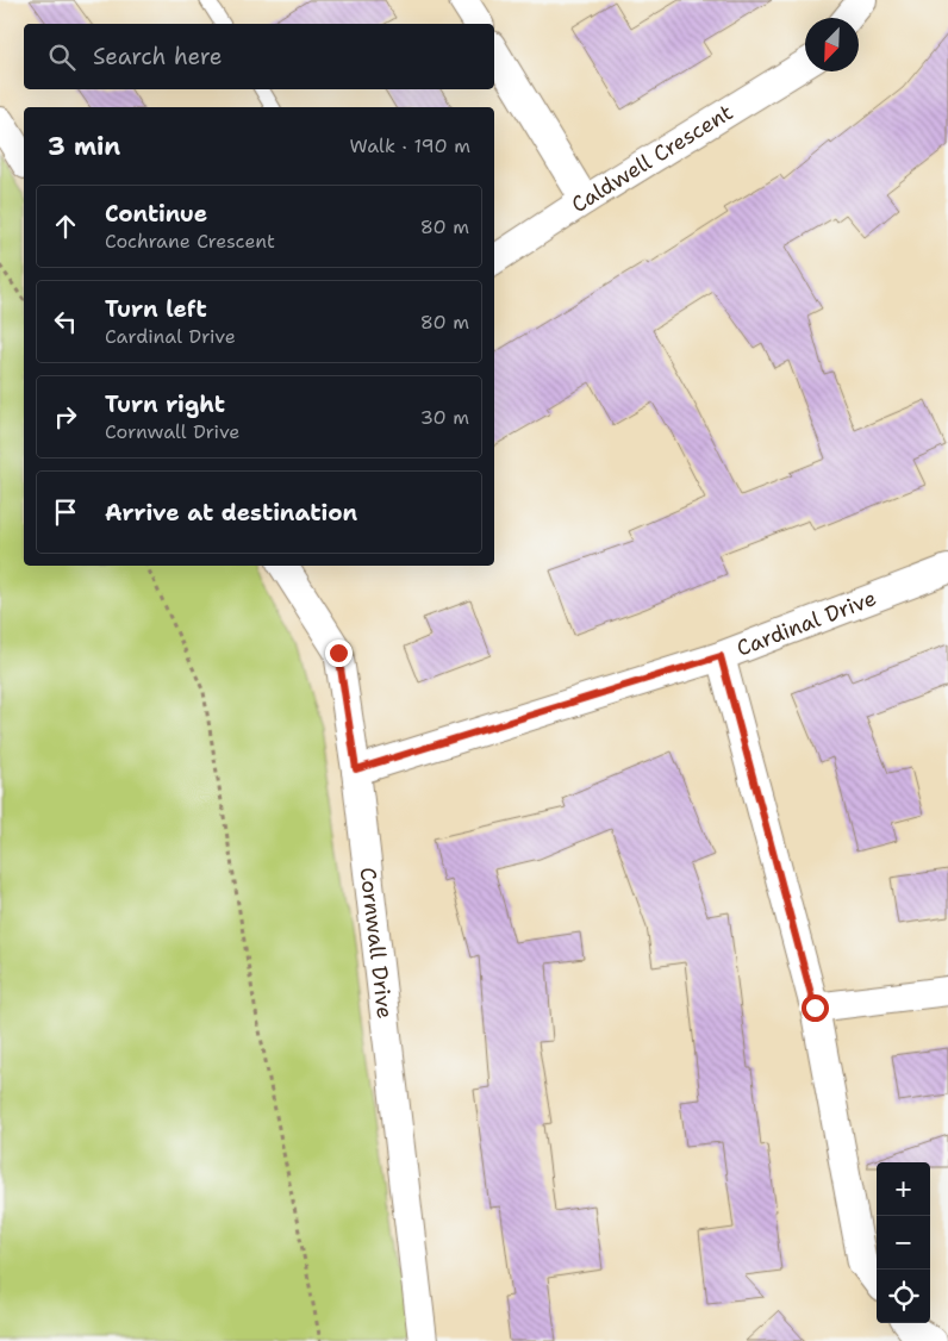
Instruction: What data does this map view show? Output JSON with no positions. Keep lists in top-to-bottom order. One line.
{"streets":{"street":["Caldwell Crescent","Cardinal Drive","Cornwall Drive"]},"crossings":[["Cardinal Drive","Cornwall Drive"]],"north":"bottom left","page":{"search":"Search here","heading":["3 min","Walk · 190 m"],"list":[["Continue","Cochrane Crescent","80 m"],["Turn left","Cardinal Drive","80 m"],["Turn right","Cornwall Drive","30 m"],"Arrive at destination"],"map_buttons":["+","−"]}}
